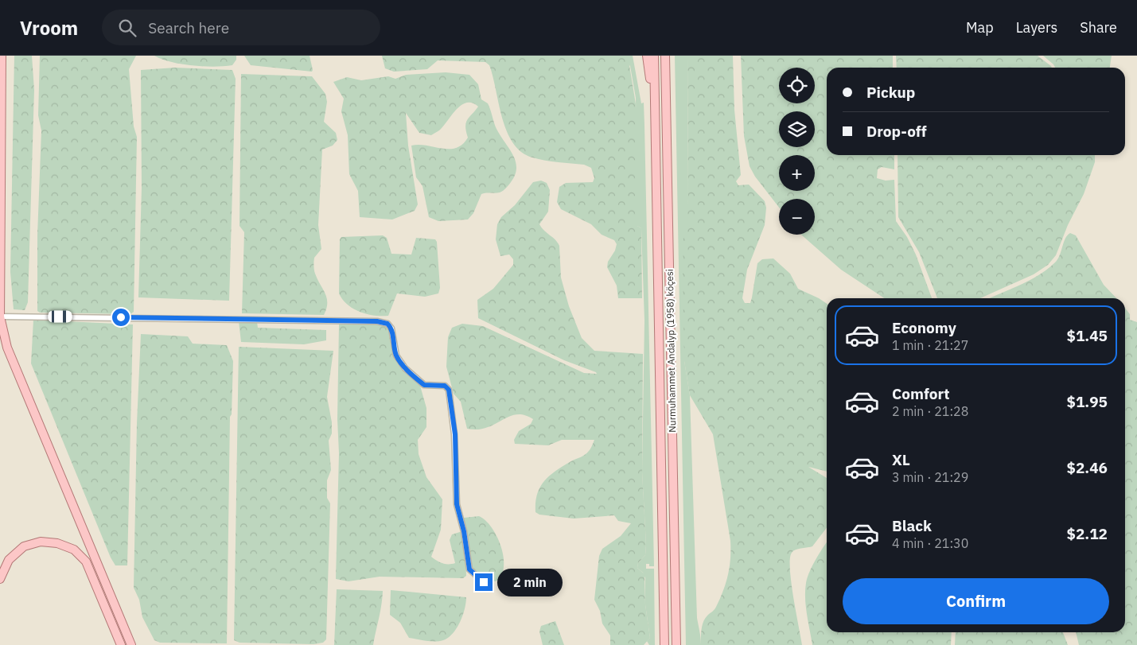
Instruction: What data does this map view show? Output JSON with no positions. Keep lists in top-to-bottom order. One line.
{"streets":{"main road":["Nurmuhammet Andalyp (1958) köçesi"]},"page":{"header":"Vroom","search":"Search here","nav":["Map","Layers","Share"],"map_buttons":["+","−"],"banner":["Pickup","Drop-off"],"list":[{"name":"Economy","note":"1 min · 21:27","value":"$1.45"},{"name":"Comfort","note":"2 min · 21:28","value":"$1.95"},{"name":"XL","note":"3 min · 21:29","value":"$2.46"},{"name":"Black","note":"4 min · 21:30","value":"$2.12"}],"bubble":"2 min","buttons":"Confirm"}}
